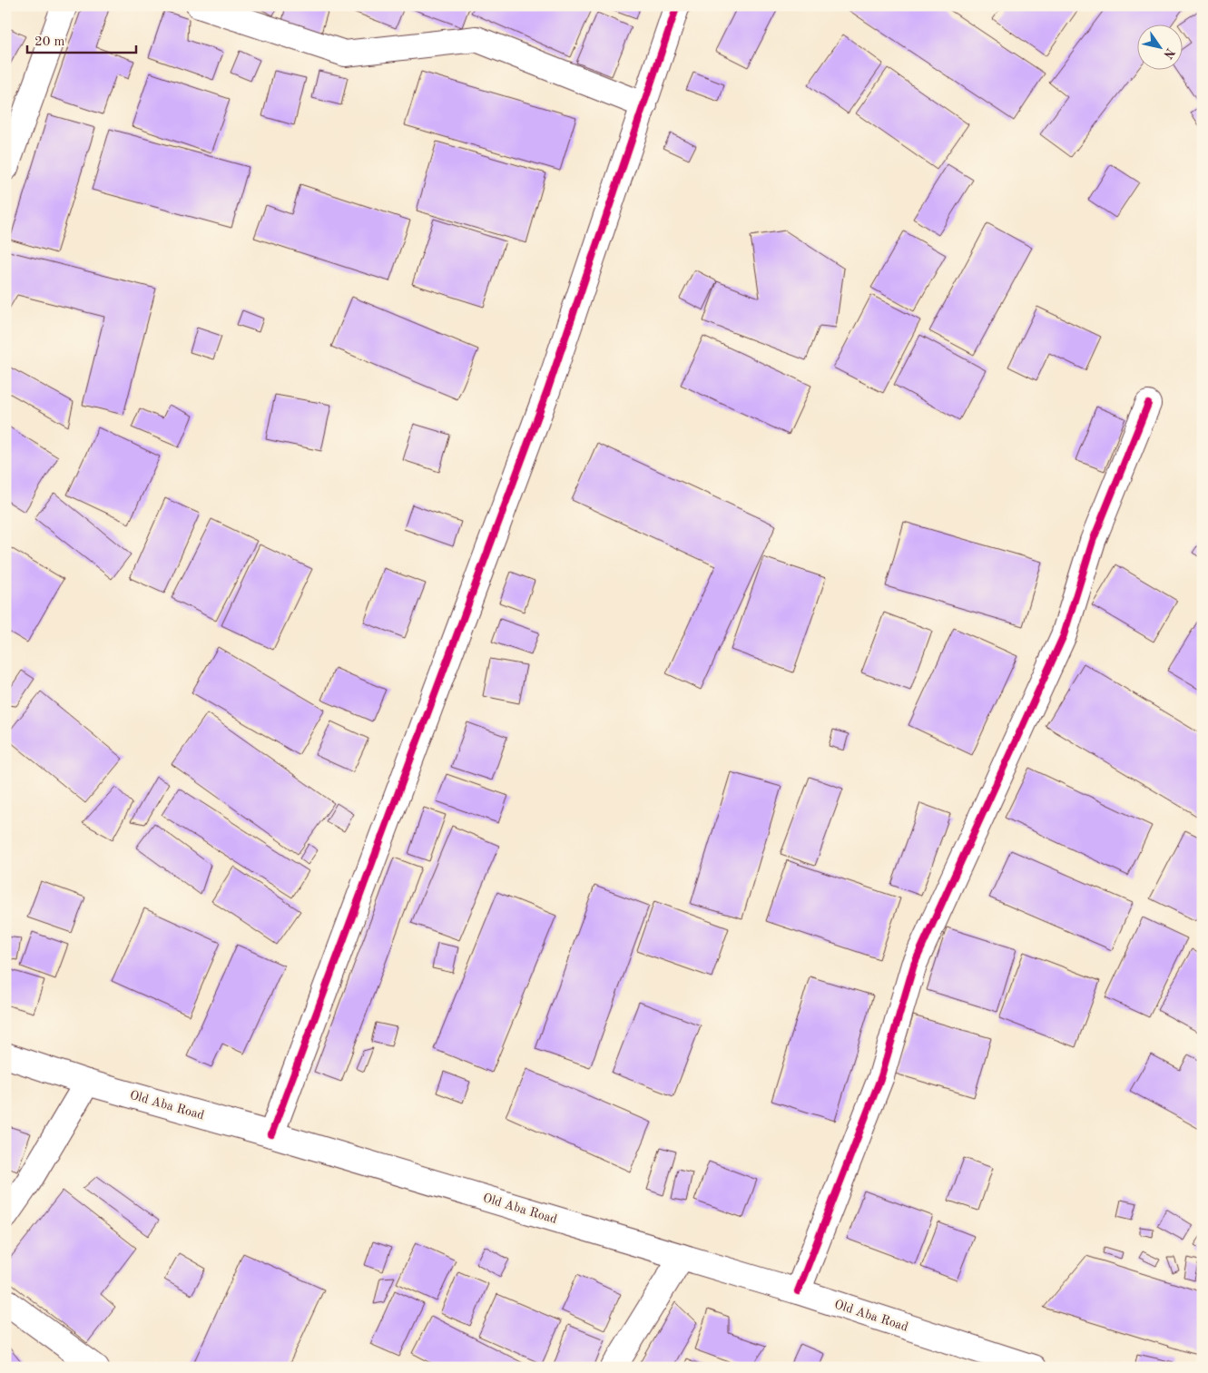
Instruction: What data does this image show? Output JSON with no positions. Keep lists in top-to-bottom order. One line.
{"streets":{"street":["Old Aba Road"]},"scale_bar":"20 m","north":"bottom right"}
